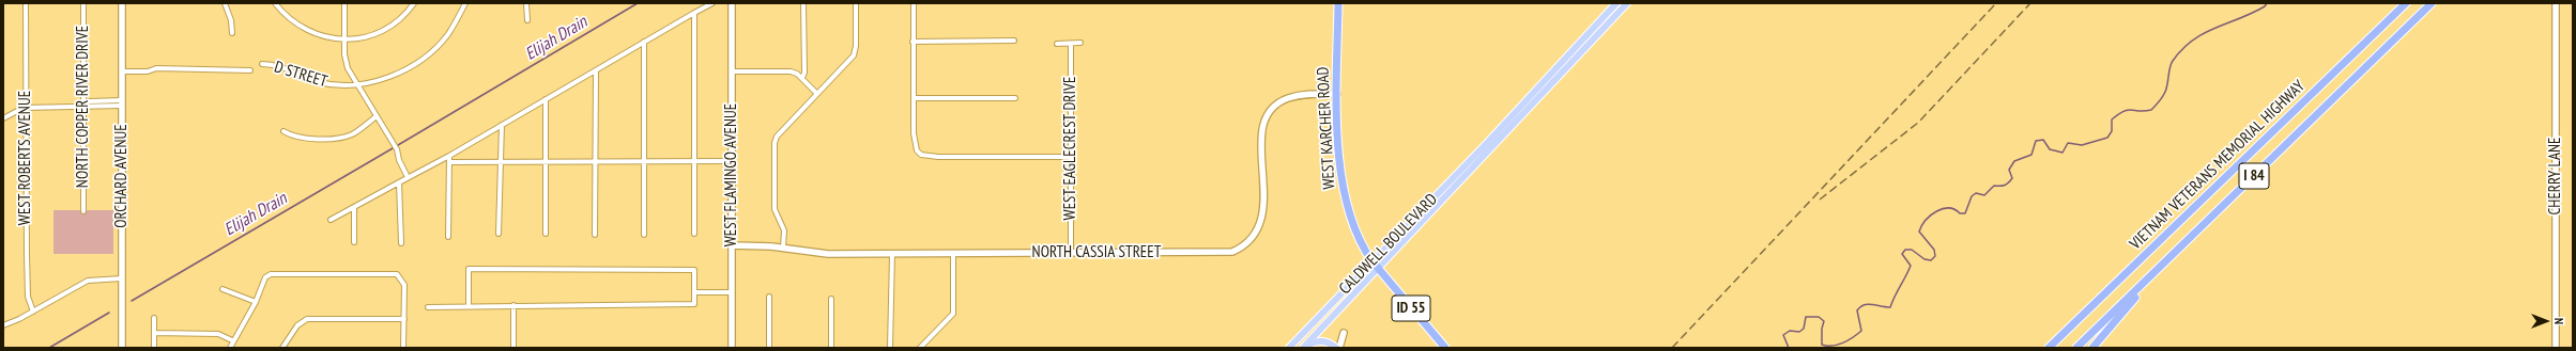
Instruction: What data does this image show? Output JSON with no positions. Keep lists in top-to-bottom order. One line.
{"streets":{"highway":["WEST KARCHER ROAD","VIETNAM VETERANS MEMORIAL HIGHWAY","I 84","ID 55"],"main road":["CALDWELL BOULEVARD"],"street":["D STREET","NORTH COPPER RIVER DRIVE","WEST EAGLECREST DRIVE","WEST ROBERTS AVENUE","WEST FLAMINGO AVENUE","ORCHARD AVENUE","CHERRY LANE","NORTH CASSIA STREET"]},"crossings":[["WEST KARCHER ROAD","CALDWELL BOULEVARD"],["WEST KARCHER ROAD","NORTH CASSIA STREET"],["WEST KARCHER ROAD","ID 55"],["WEST EAGLECREST DRIVE","NORTH CASSIA STREET"],["WEST FLAMINGO AVENUE","NORTH CASSIA STREET"],["CALDWELL BOULEVARD","ID 55"]],"water":["Elijah Drain"],"north":"right"}
